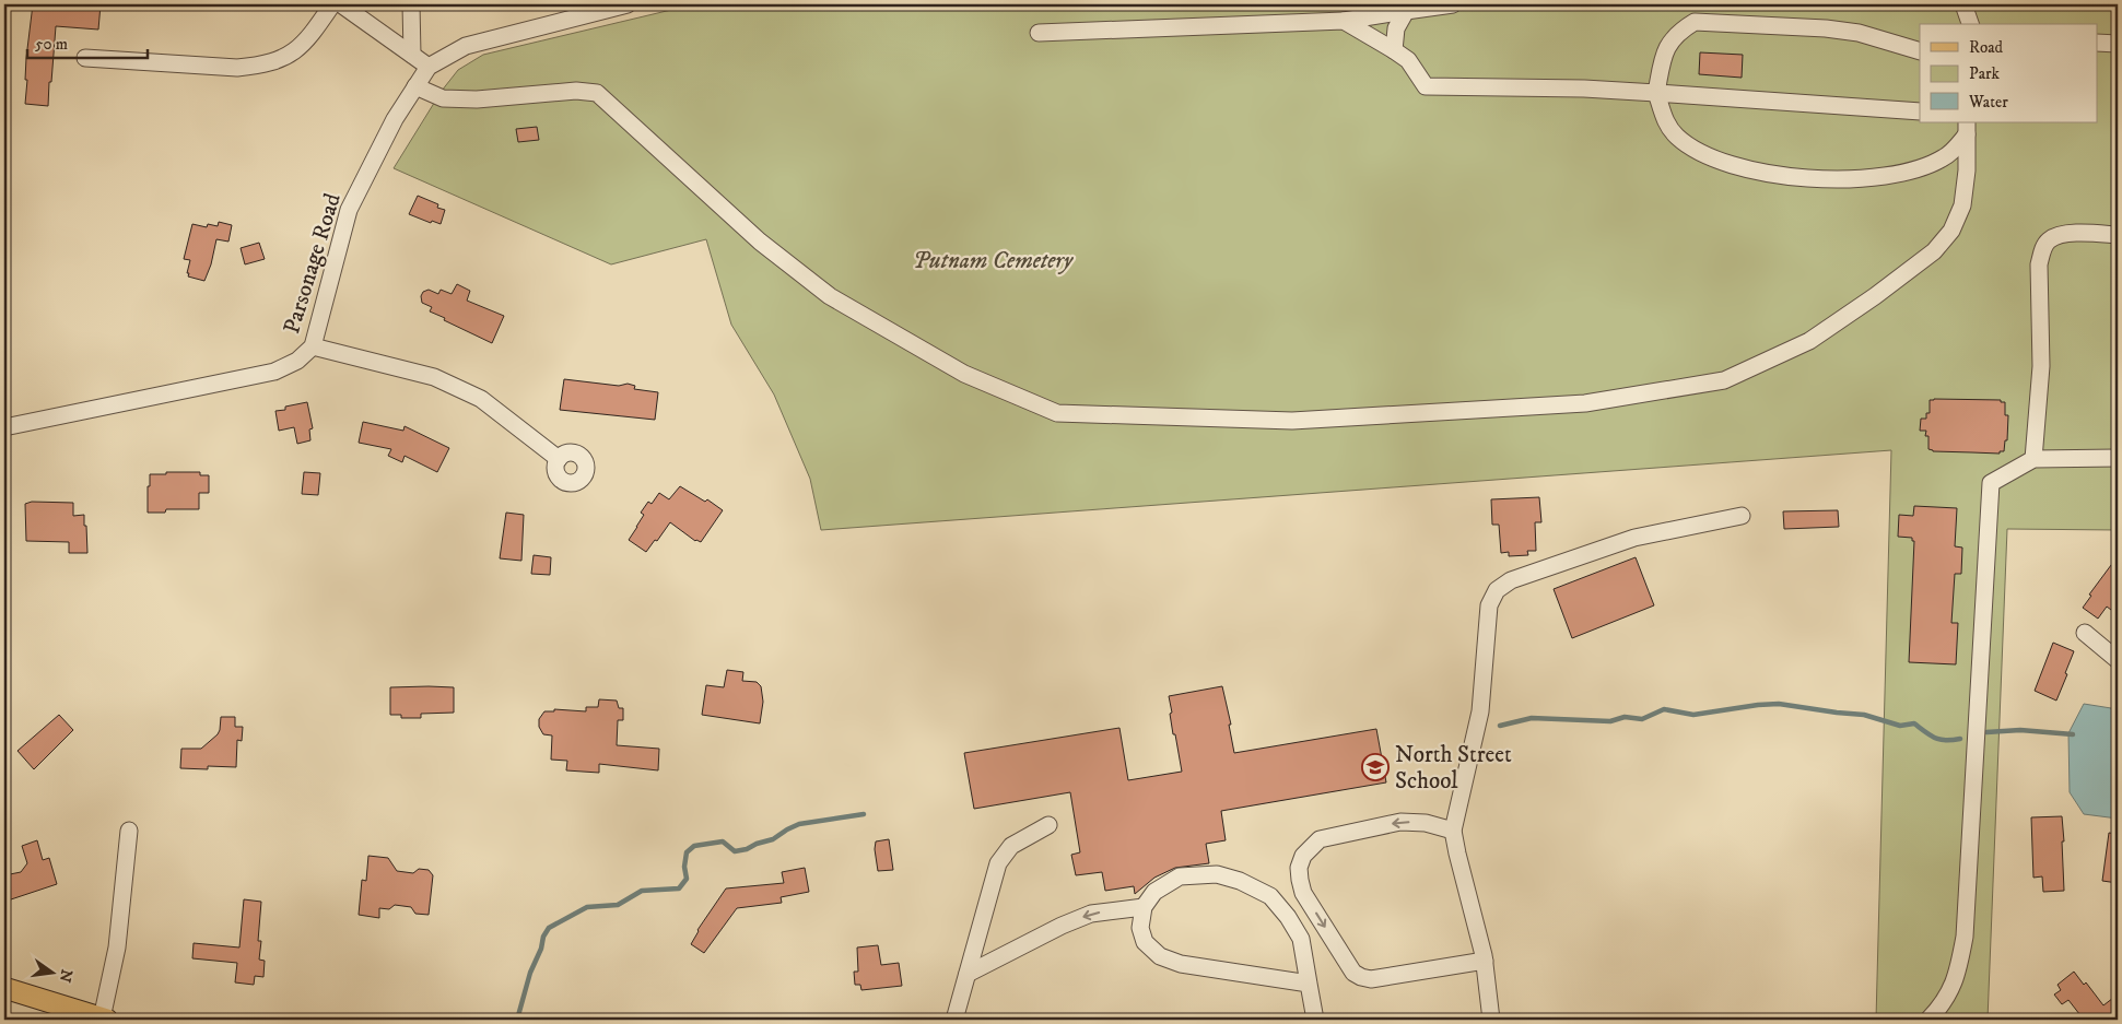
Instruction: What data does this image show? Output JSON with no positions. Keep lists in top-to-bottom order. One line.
{"streets":{"street":["Parsonage Road"]},"parks":["Putnam Cemetery"],"places":{"school or university":["North Street School"]},"legend":["Road","Park","Water"],"scale_bar":"50 m","north":"right"}
